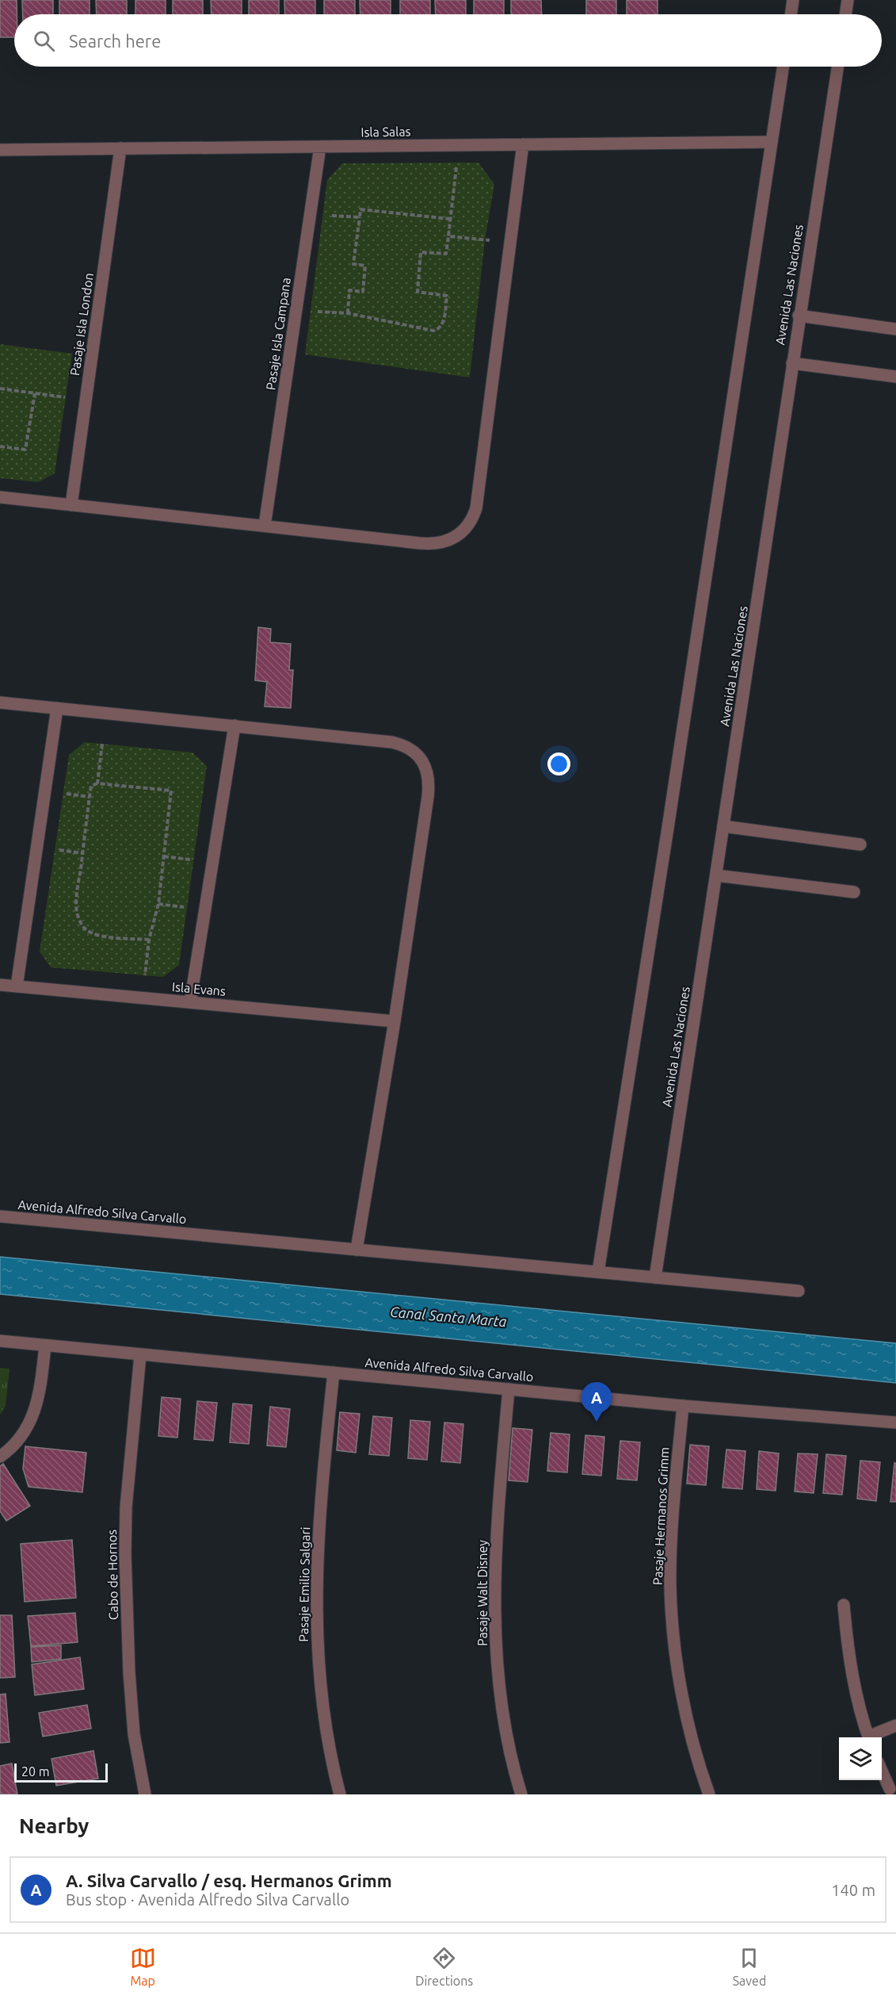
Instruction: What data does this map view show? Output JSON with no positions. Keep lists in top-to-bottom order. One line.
{"streets":{"street":["Isla Salas","Avenida Las Naciones","Pasaje Isla London","Pasaje Isla Campana","Isla Evans","Avenida Alfredo Silva Carvallo","Pasaje Hermanos Grimm","Cabo de Hornos","Pasaje Emilio Salgari","Pasaje Walt Disney"]},"crossings":[["Isla Salas","Pasaje Isla London"],["Isla Salas","Pasaje Isla Campana"],["Avenida Las Naciones","Avenida Alfredo Silva Carvallo"],["Avenida Alfredo Silva Carvallo","Pasaje Hermanos Grimm"],["Avenida Alfredo Silva Carvallo","Cabo de Hornos"],["Avenida Alfredo Silva Carvallo","Pasaje Emilio Salgari"],["Avenida Alfredo Silva Carvallo","Pasaje Walt Disney"]],"water":["Canal Santa Marta"],"scale_bar":"20 m","page":{"search":"Search here","pins":"A","scale":"20 m","heading":"Nearby","list":[{"mark":"A","name":"A. Silva Carvallo / esq. Hermanos Grimm","note":"Bus stop · Avenida Alfredo Silva Carvallo","value":"140 m"}],"nav":["Map","Directions","Saved"]}}
